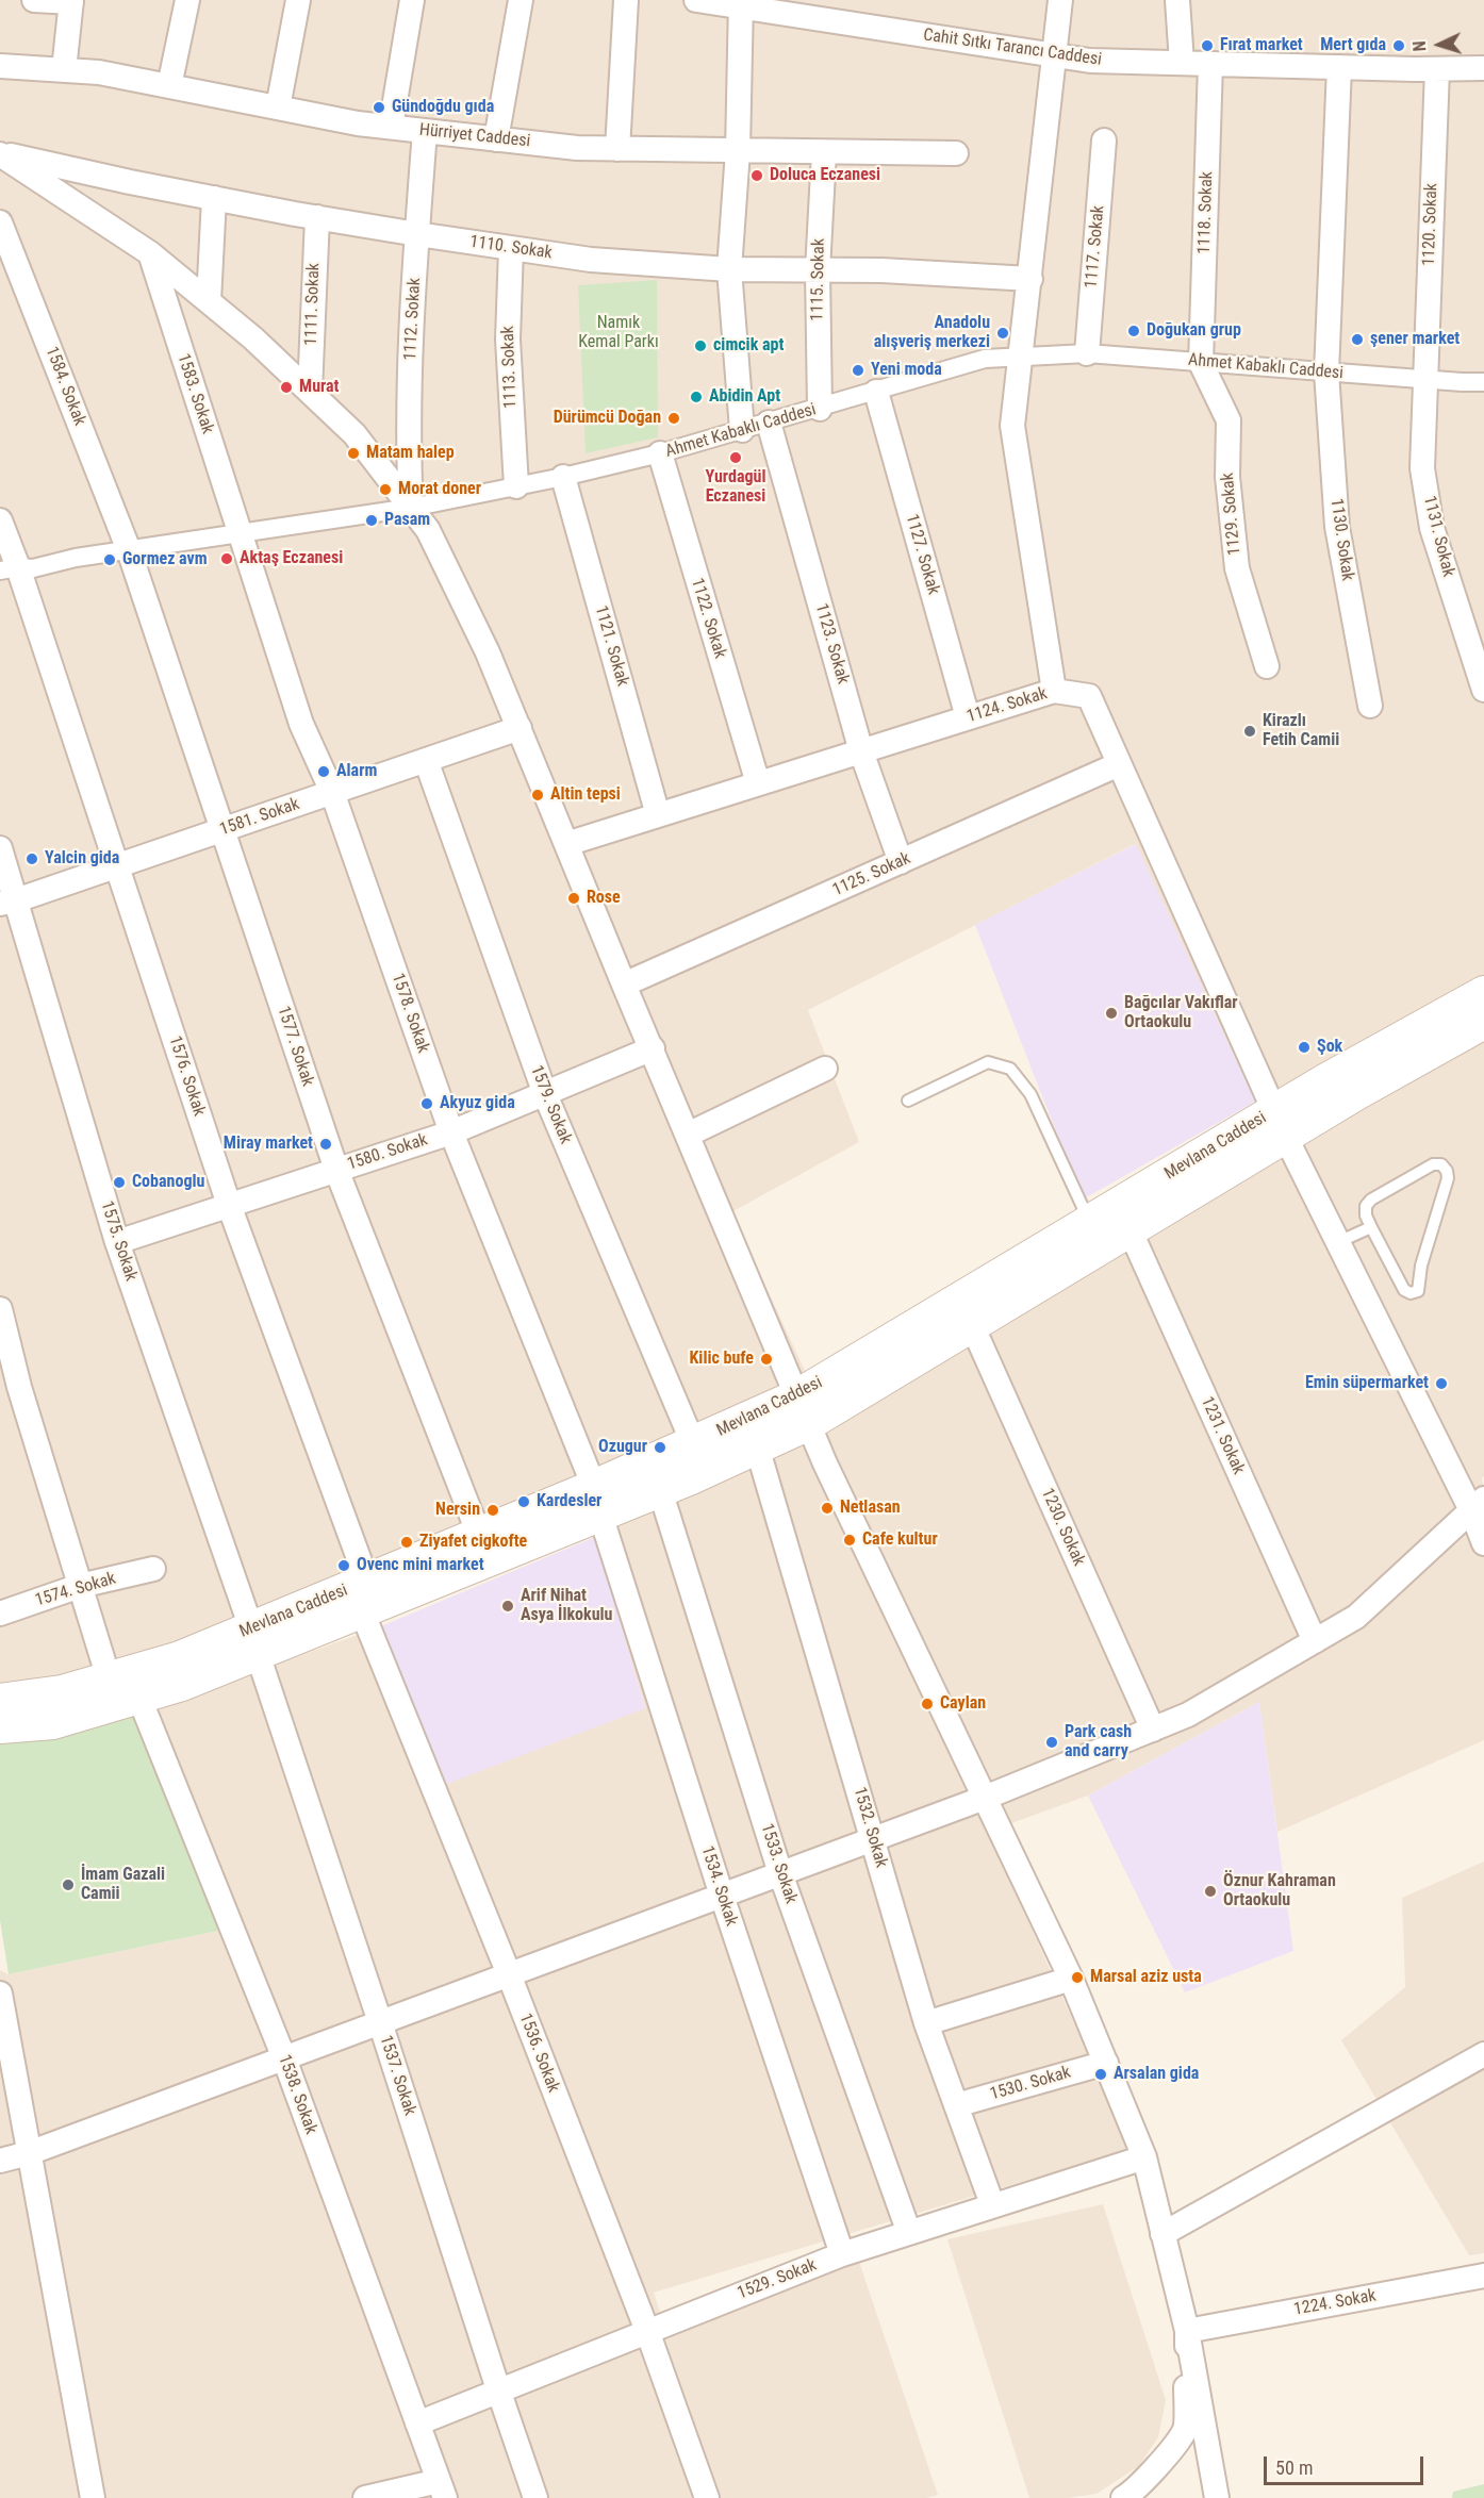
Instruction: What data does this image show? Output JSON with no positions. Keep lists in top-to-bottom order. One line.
{"streets":{"main road":["Mevlana Caddesi"],"street":["Cahit Sıtkı Tarancı Caddesi","Hürriyet Caddesi","1118. Sokak","1120. Sokak","1117. Sokak","1110. Sokak","1115. Sokak","1111. Sokak","1112. Sokak","1113. Sokak","Ahmet Kabaklı Caddesi","1584. Sokak","1583. Sokak","1129. Sokak","1131. Sokak","1130. Sokak","1127. Sokak","1122. Sokak","1123. Sokak","1121. Sokak","1124. Sokak","1581. Sokak","1125. Sokak","1578. Sokak","1577. Sokak","1576. Sokak","1579. Sokak","1580. Sokak","1575. Sokak","1231. Sokak","1230. Sokak","1574. Sokak","1532. Sokak","1533. Sokak","1534. Sokak","1536. Sokak","1537. Sokak","1530. Sokak","1538. Sokak","1529. Sokak","1224. Sokak"]},"crossings":[["Cahit Sıtkı Tarancı Caddesi","1118. Sokak"],["Cahit Sıtkı Tarancı Caddesi","1120. Sokak"],["Cahit Sıtkı Tarancı Caddesi","1130. Sokak"],["Hürriyet Caddesi","1115. Sokak"],["Hürriyet Caddesi","1112. Sokak"],["1118. Sokak","Ahmet Kabaklı Caddesi"],["1118. Sokak","1129. Sokak"],["1120. Sokak","Ahmet Kabaklı Caddesi"],["1120. Sokak","1131. Sokak"],["1117. Sokak","Ahmet Kabaklı Caddesi"],["1110. Sokak","1115. Sokak"],["1110. Sokak","1111. Sokak"],["1110. Sokak","1112. Sokak"],["1110. Sokak","1113. Sokak"],["1115. Sokak","Ahmet Kabaklı Caddesi"],["1112. Sokak","Ahmet Kabaklı Caddesi"],["1113. Sokak","Ahmet Kabaklı Caddesi"],["Ahmet Kabaklı Caddesi","1584. Sokak"],["Ahmet Kabaklı Caddesi","1583. Sokak"],["Ahmet Kabaklı Caddesi","1129. Sokak"],["Ahmet Kabaklı Caddesi","1131. Sokak"],["Ahmet Kabaklı Caddesi","1130. Sokak"],["Ahmet Kabaklı Caddesi","1127. Sokak"],["Ahmet Kabaklı Caddesi","1122. Sokak"],["Ahmet Kabaklı Caddesi","1123. Sokak"],["Ahmet Kabaklı Caddesi","1121. Sokak"],["Ahmet Kabaklı Caddesi","1578. Sokak"],["Ahmet Kabaklı Caddesi","1577. Sokak"],["Ahmet Kabaklı Caddesi","1576. Sokak"],["1584. Sokak","1577. Sokak"],["1583. Sokak","1578. Sokak"],["1127. Sokak","1124. Sokak"],["1122. Sokak","1124. Sokak"],["1123. Sokak","1124. Sokak"],["1123. Sokak","1125. Sokak"],["1121. Sokak","1124. Sokak"],["1124. Sokak","1125. Sokak"],["1124. Sokak","Mevlana Caddesi"],["1581. Sokak","1578. Sokak"],["1581. Sokak","1577. Sokak"],["1581. Sokak","1576. Sokak"],["1581. Sokak","1579. Sokak"],["1581. Sokak","1575. Sokak"],["1578. Sokak","Mevlana Caddesi"],["1578. Sokak","1580. Sokak"],["1578. Sokak","1534. Sokak"],["1577. Sokak","Mevlana Caddesi"],["1577. Sokak","1580. Sokak"],["1576. Sokak","Mevlana Caddesi"],["1576. Sokak","1580. Sokak"],["1576. Sokak","1536. Sokak"],["1579. Sokak","Mevlana Caddesi"],["1579. Sokak","1580. Sokak"],["Mevlana Caddesi","1575. Sokak"],["Mevlana Caddesi","1231. Sokak"],["Mevlana Caddesi","1230. Sokak"],["Mevlana Caddesi","1532. Sokak"],["Mevlana Caddesi","1533. Sokak"],["Mevlana Caddesi","1534. Sokak"],["Mevlana Caddesi","1536. Sokak"],["Mevlana Caddesi","1537. Sokak"],["Mevlana Caddesi","1538. Sokak"],["1580. Sokak","1575. Sokak"],["1575. Sokak","1537. Sokak"],["1532. Sokak","1530. Sokak"],["1532. Sokak","1529. Sokak"],["1533. Sokak","1529. Sokak"],["1534. Sokak","1529. Sokak"],["1536. Sokak","1529. Sokak"],["1537. Sokak","1529. Sokak"],["1538. Sokak","1529. Sokak"]],"parks":["Namık Kemal Parkı"],"places":["Fırat market","Mert gıda","Gündoğdu gıda","Doluca Eczanesi","Doğukan grup","Anadolu alışveriş merkezi","şener market","cimcik apt","Yeni moda","Murat","Abidin Apt","Dürümcü Doğan","Matam halep","Yurdagül Eczanesi","Morat doner","Pasam","Aktaş Eczanesi","Gormez avm","Kirazlı Fetih Camii","Alarm","Altin tepsi","Yalcin gida","Rose","Bağcılar Vakıflar Ortaokulu","Şok","Akyuz gida","Miray market","Cobanoglu","Kilic bufe","Emin süpermarket","Ozugur","Kardesler","Netlasan","Nersin","Cafe kultur","Ziyafet cigkofte","Ovenc mini market","Arif Nihat Asya İlkokulu","Caylan","Park cash and carry","İmam Gazali Camii","Öznur Kahraman Ortaokulu","Marsal aziz usta","Arsalan gida"],"scale_bar":"50 m","north":"left"}
